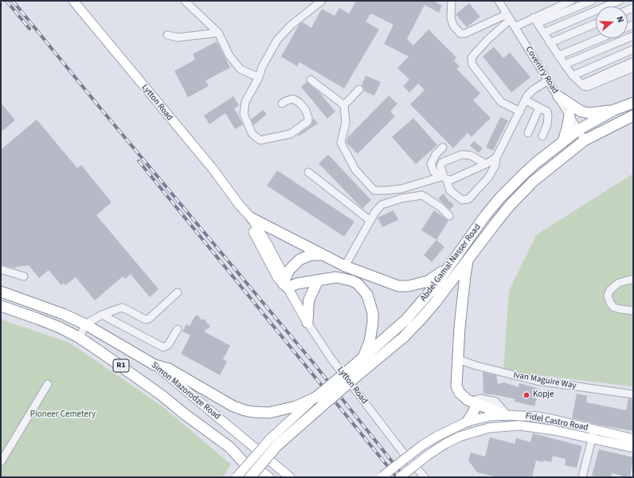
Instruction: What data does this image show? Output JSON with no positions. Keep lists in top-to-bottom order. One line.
{"streets":{"highway":["Abdel Gamal Nasser Road","R1","Simon Mazorodze Road"],"main road":["Lytton Road","Fidel Castro Road"],"street":["Coventry Road","Ivan Maguire Way"]},"crossings":[["Coventry Road","Abdel Gamal Nasser Road"]],"parks":["Pioneer Cemetery"],"places":["Kopje"],"north":"right"}
